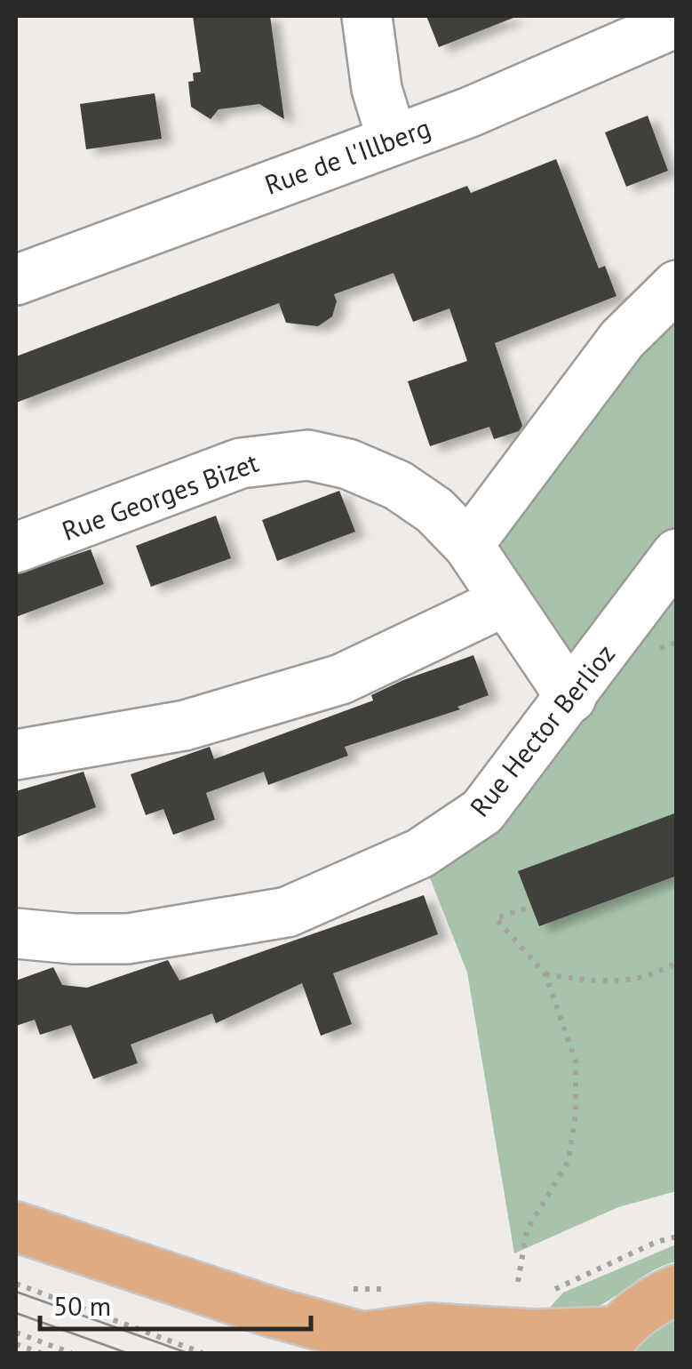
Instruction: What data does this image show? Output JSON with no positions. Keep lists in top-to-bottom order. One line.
{"streets":{"street":["Rue de l'Illberg","Rue Georges Bizet","Rue Hector Berlioz"]},"crossings":[["Rue Georges Bizet","Rue Hector Berlioz"]],"scale_bar":"50 m"}
